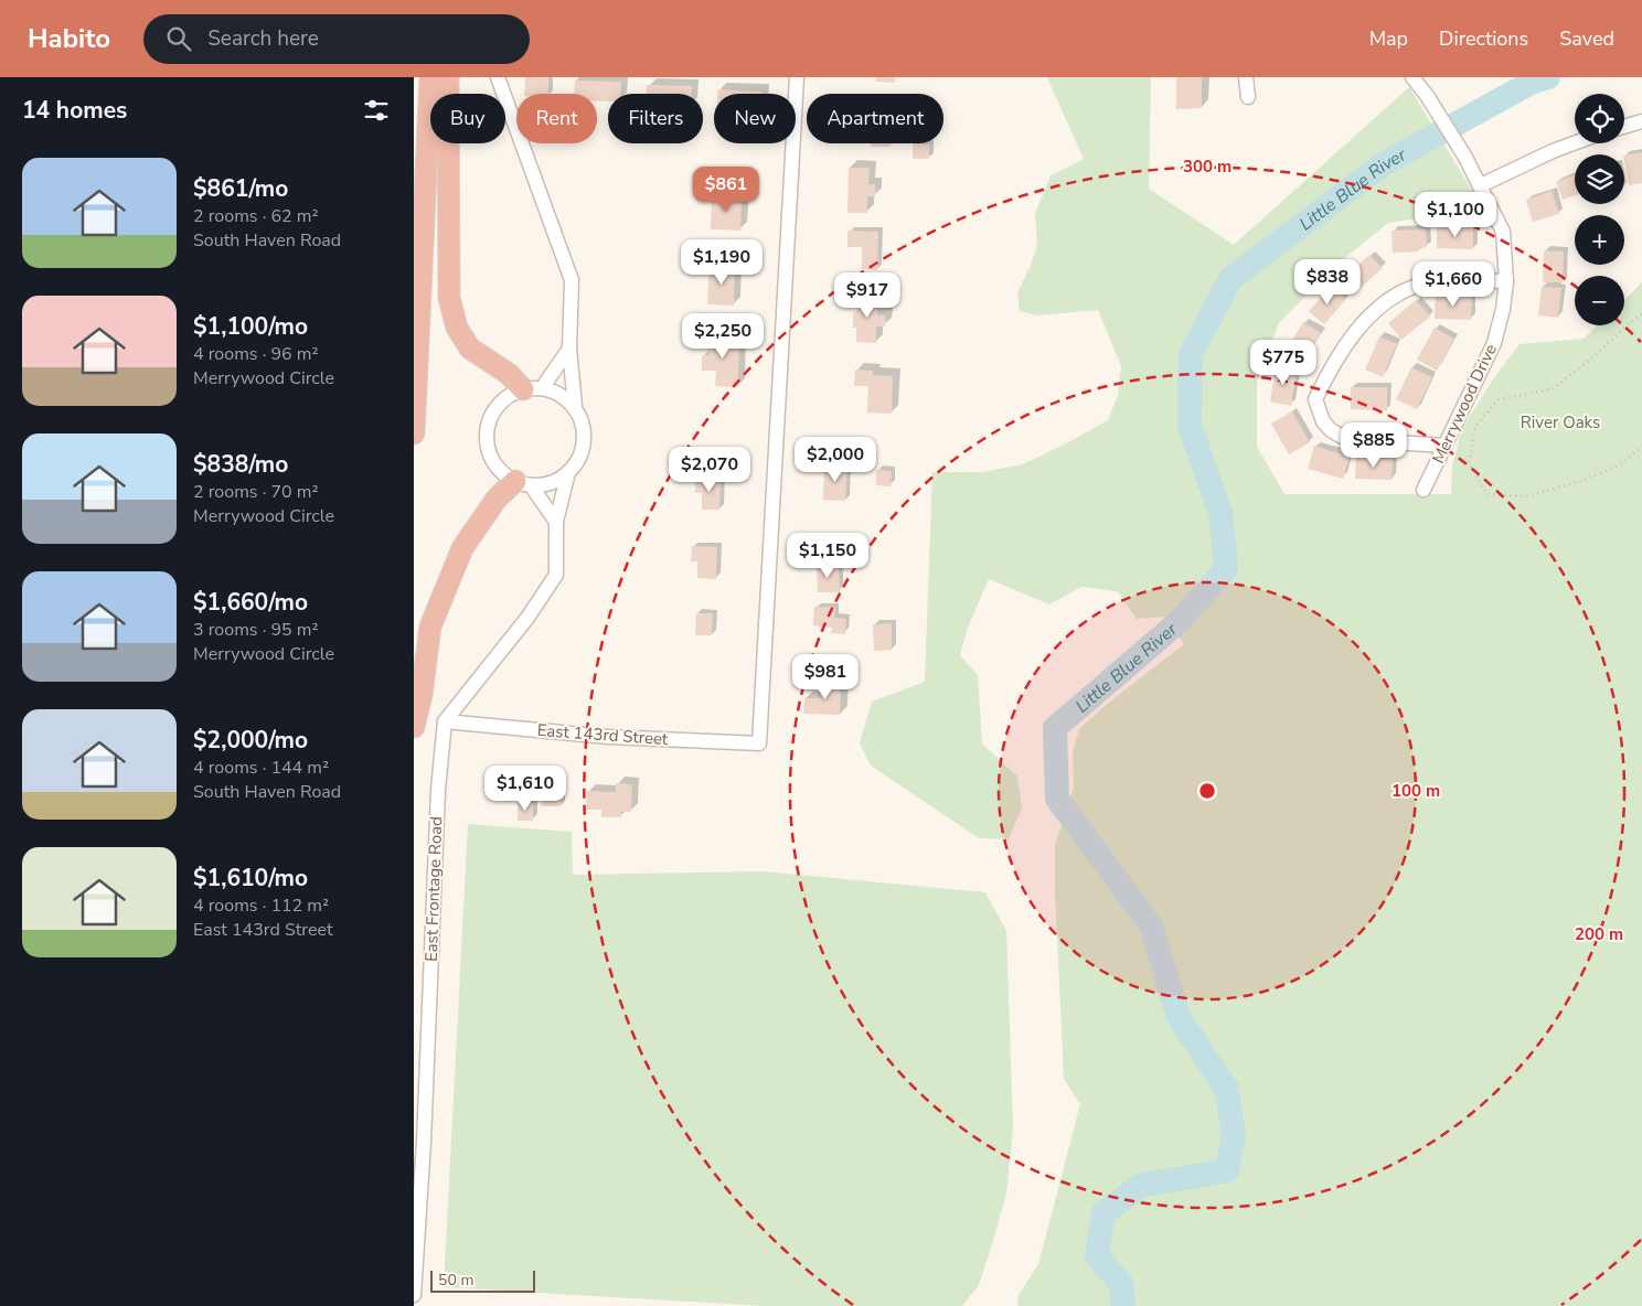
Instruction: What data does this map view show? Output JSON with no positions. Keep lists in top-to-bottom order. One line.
{"streets":{"street":["Merrywood Drive","East 143rd Street","East Frontage Road"]},"crossings":[["East 143rd Street","East Frontage Road"]],"water":["Little Blue River"],"parks":["River Oaks"],"scale_bar":"50 m","page":{"header":"Habito","search":"Search here","nav":["Map","Directions","Saved"],"heading":"14 homes","map_buttons":["+","−"],"chip":["Buy","Rent","Filters","New","Apartment"],"list":[{"name":"$861/mo","note":"2 rooms · 62 m² · South Haven Road"},{"name":"$1,100/mo","note":"4 rooms · 96 m² · Merrywood Circle"},{"name":"$838/mo","note":"2 rooms · 70 m² · Merrywood Circle"},{"name":"$1,660/mo","note":"3 rooms · 95 m² · Merrywood Circle"},{"name":"$2,000/mo","note":"4 rooms · 144 m² · South Haven Road"},{"name":"$1,610/mo","note":"4 rooms · 112 m² · East 143rd Street"}],"price":["$861","$1,100","$1,190","$838","$1,660","$917","$2,250","$775","$885","$2,000","$2,070","$1,150","$981","$1,610"],"scale":"50 m"},"rings":["300 m","100 m","200 m"]}
